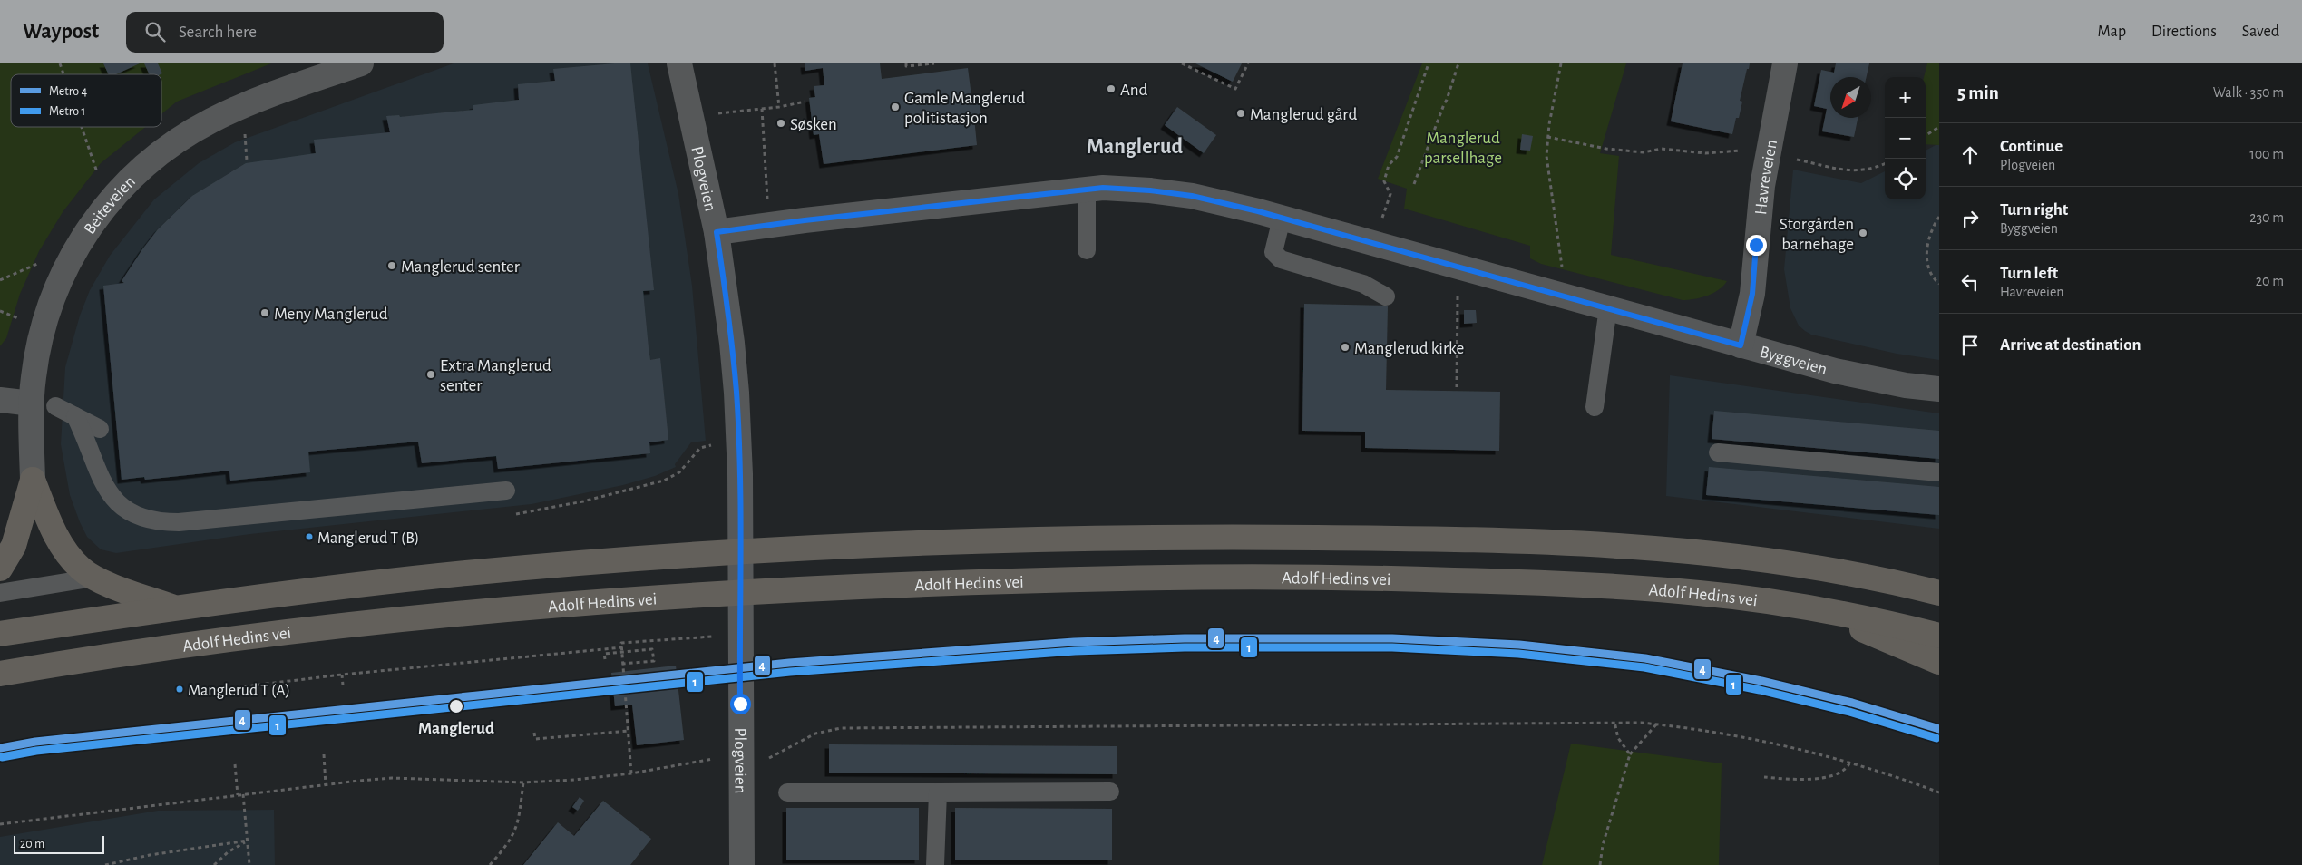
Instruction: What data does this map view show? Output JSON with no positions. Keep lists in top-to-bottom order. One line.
{"streets":{"highway":["Adolf Hedins vei"],"street":["Havreveien","Plogveien","Beiteveien","Byggveien"]},"crossings":[["Havreveien","Byggveien"],["Plogveien","Byggveien"]],"districts":["Manglerud"],"parks":["Manglerud parsellhage"],"places":["And","Gamle Manglerud politistasjon","Manglerud gård","Søsken","Storgården barnehage","Manglerud senter","Meny Manglerud","Manglerud kirke","Extra Manglerud senter","Manglerud T (B)","Manglerud T (A)","Manglerud"],"lines":["metro line 4","metro line 1"],"legend":["Metro 4","Metro 1"],"scale_bar":"20 m","north":"bottom left","page":{"header":"Waypost","search":"Search here","nav":["Map","Directions","Saved"],"heading":["5 min","Walk · 350 m"],"map_buttons":["+","−"],"list":[["Continue","Plogveien","100 m"],["Turn right","Byggveien","230 m"],["Turn left","Havreveien","20 m"],"Arrive at destination"],"scale":"20 m"}}
